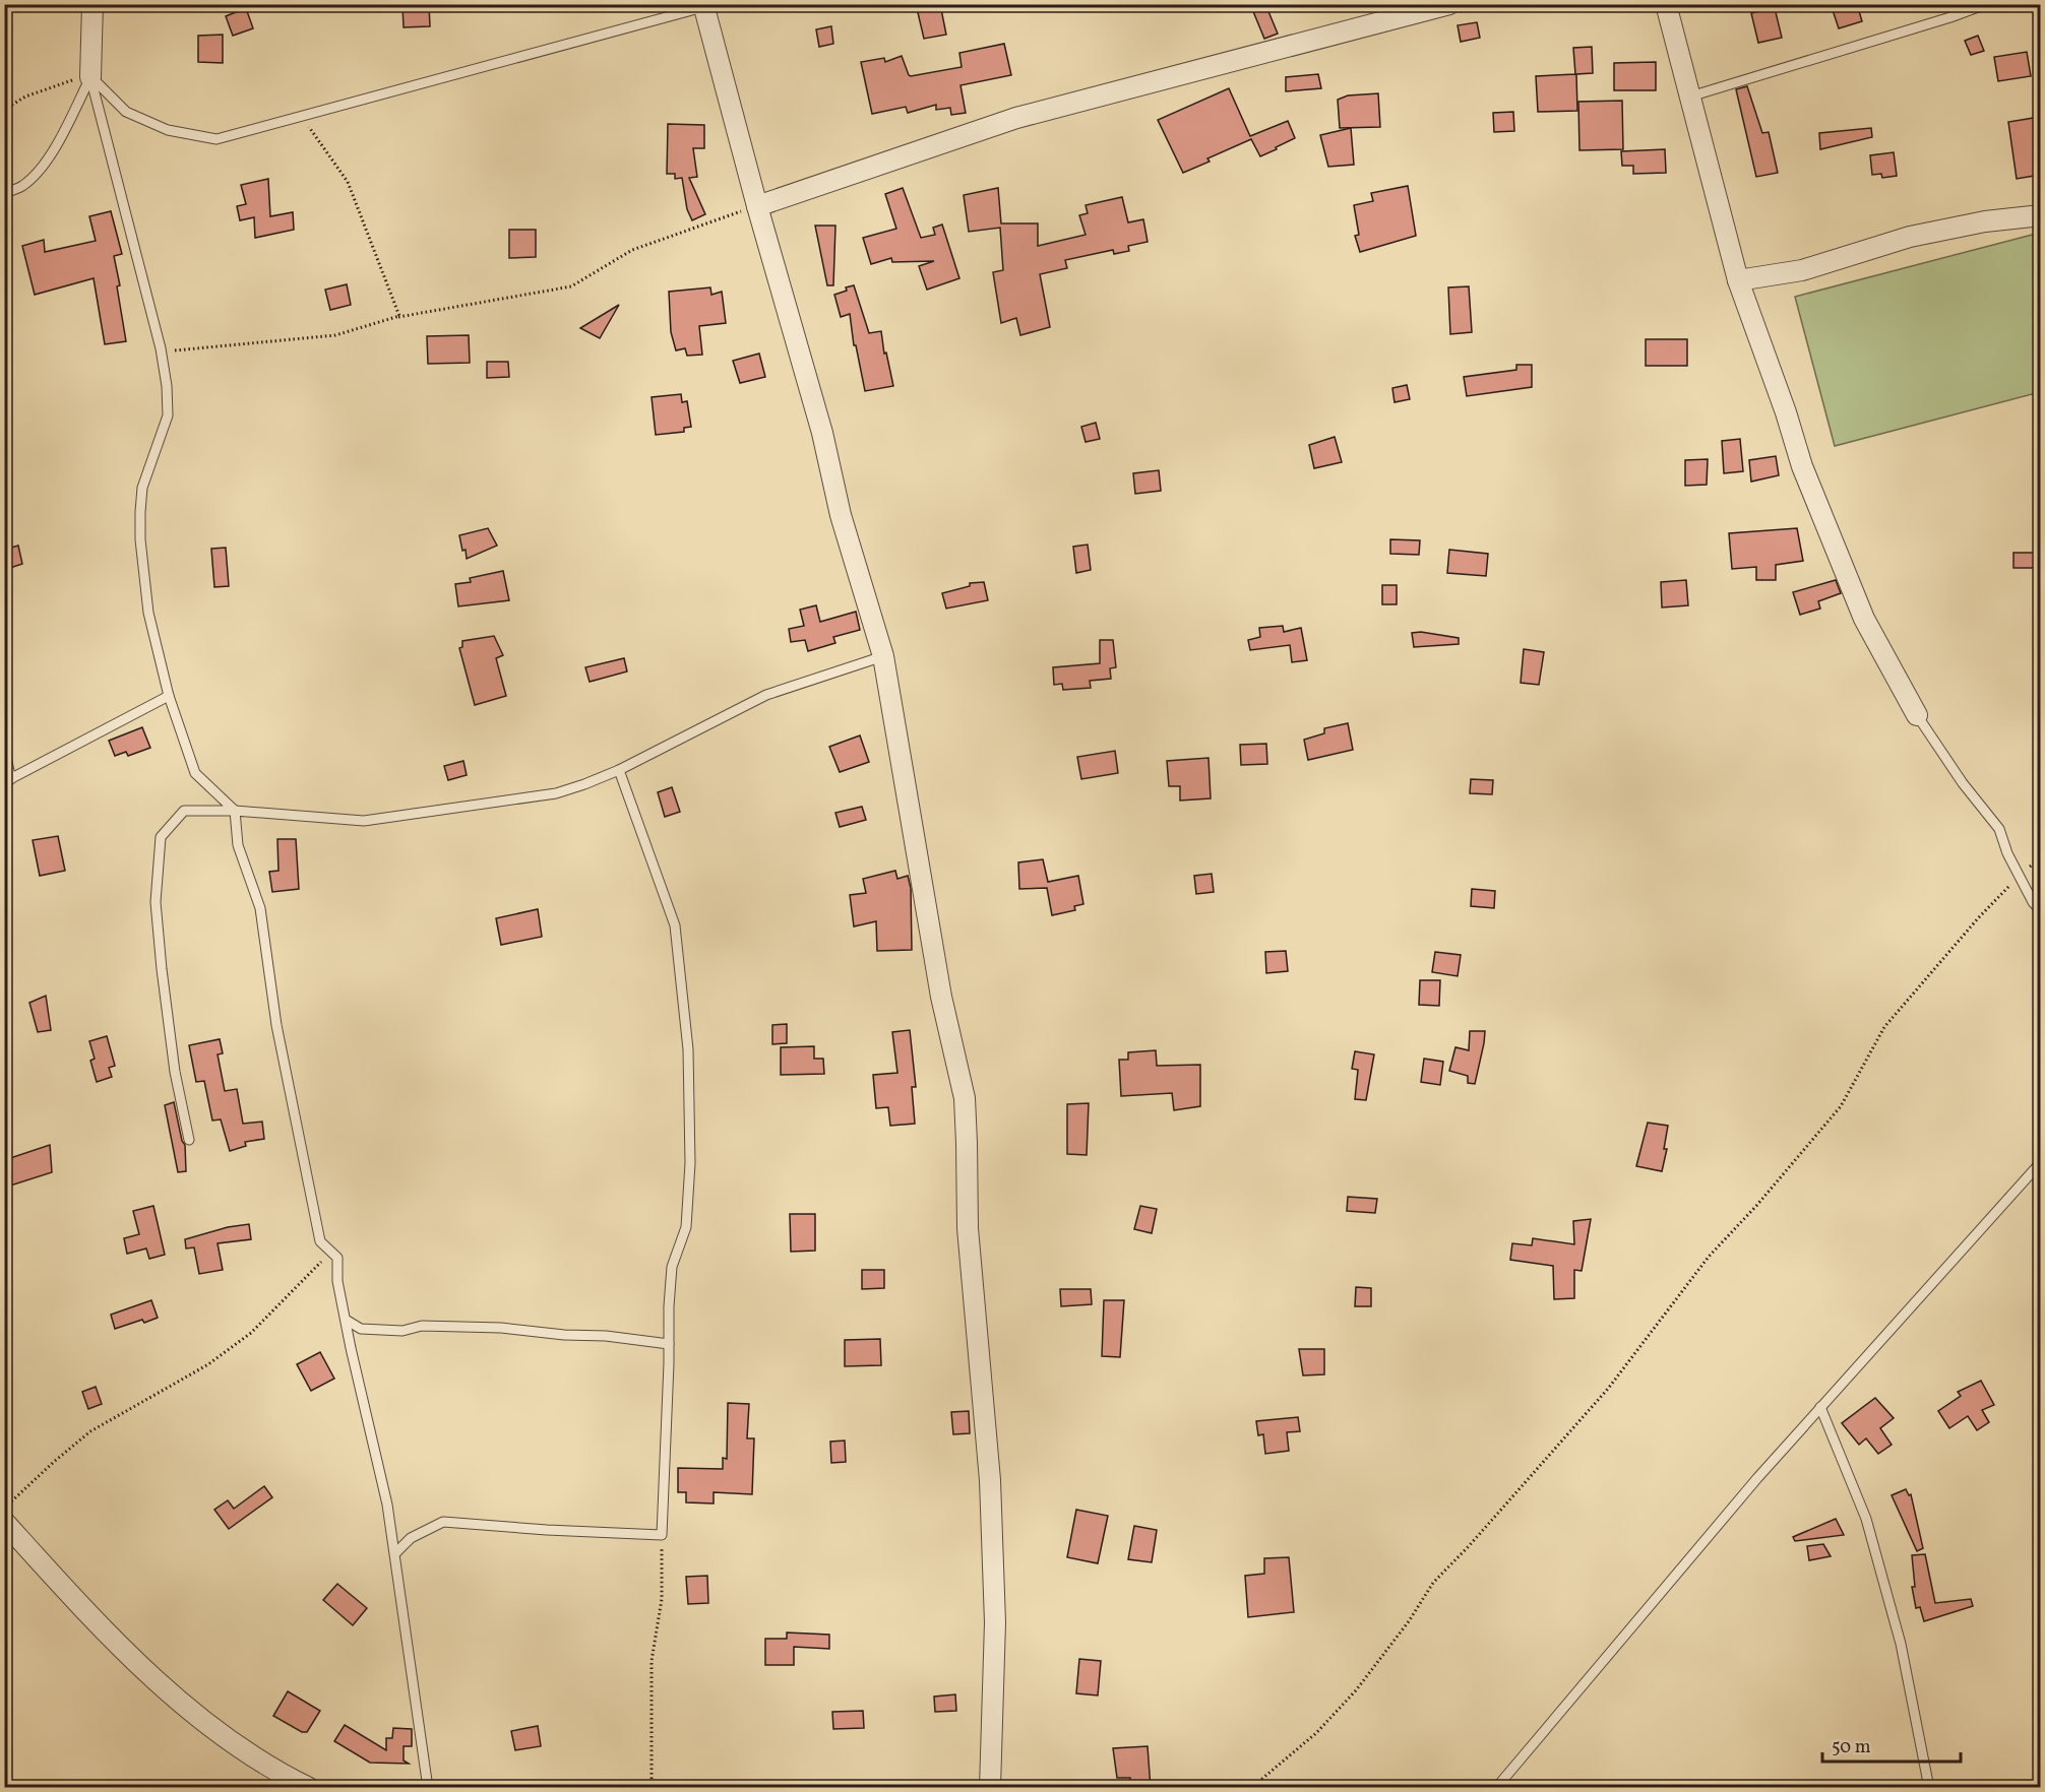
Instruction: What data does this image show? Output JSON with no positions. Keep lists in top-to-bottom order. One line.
{"scale_bar":"50 m"}
